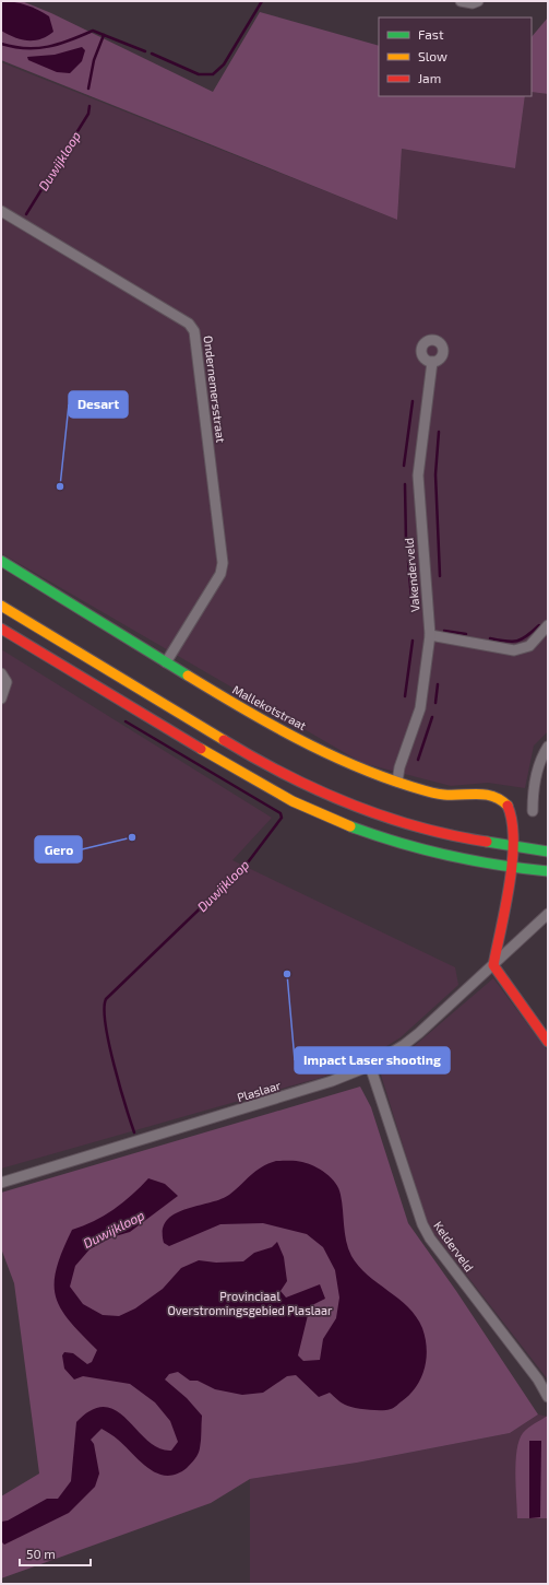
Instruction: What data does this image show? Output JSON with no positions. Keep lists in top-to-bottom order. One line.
{"streets":{"main road":["Mallekotstraat"],"street":["Ondernemersstraat","Vakenderveld","Plaslaar","Kelderveld"]},"crossings":[["Ondernemersstraat","Mallekotstraat"],["Vakenderveld","Mallekotstraat"],["Plaslaar","Kelderveld"]],"water":["Duwijkloop"],"parks":["Provinciaal Overstromingsgebied Plaslaar"],"places":["Desart","Gero","Impact Laser shooting"],"legend":["Fast","Slow","Jam"],"scale_bar":"50 m"}
